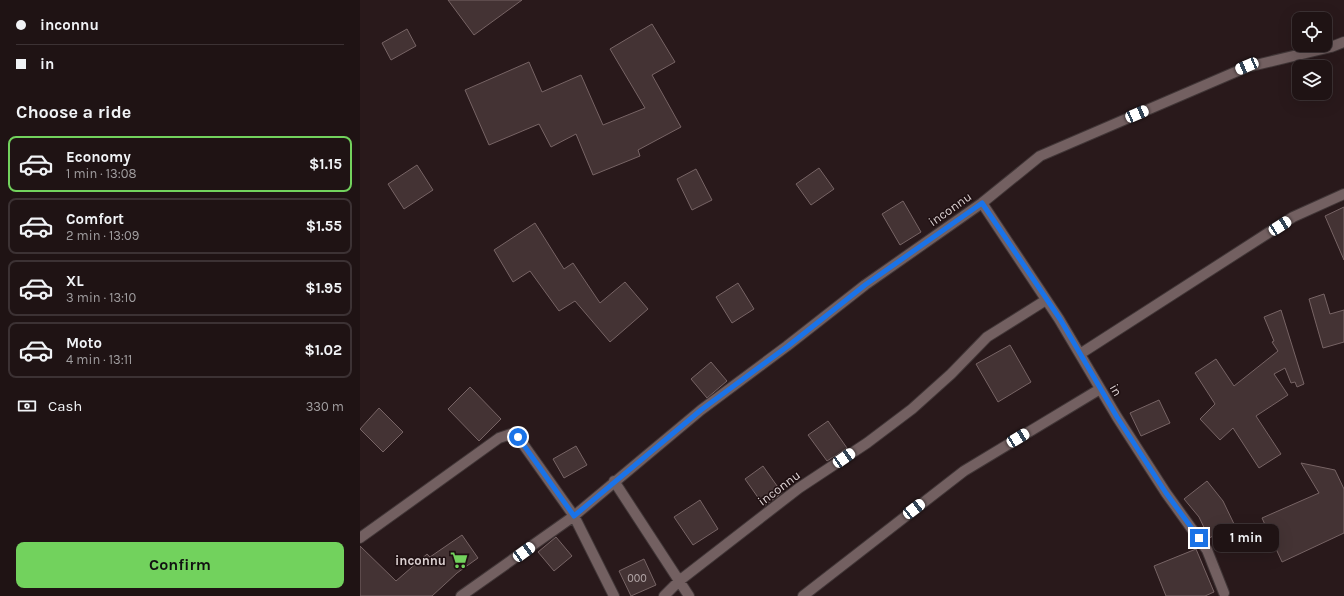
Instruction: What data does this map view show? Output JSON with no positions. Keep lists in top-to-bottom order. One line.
{"streets":{"street":["inconnu","in"]},"crossings":[["inconnu","in"]],"places":{"supermarket":["inconnu"]},"house_numbers":["000"],"page":{"banner":["inconnu","in"],"heading":"Choose a ride","list":[{"name":"Economy","note":"1 min · 13:08","value":"$1.15"},{"name":"Comfort","note":"2 min · 13:09","value":"$1.55"},{"name":"XL","note":"3 min · 13:10","value":"$1.95"},{"name":"Moto","note":"4 min · 13:11","value":"$1.02"}],"pay":["Cash","330 m"],"bubble":"1 min","buttons":"Confirm"}}
